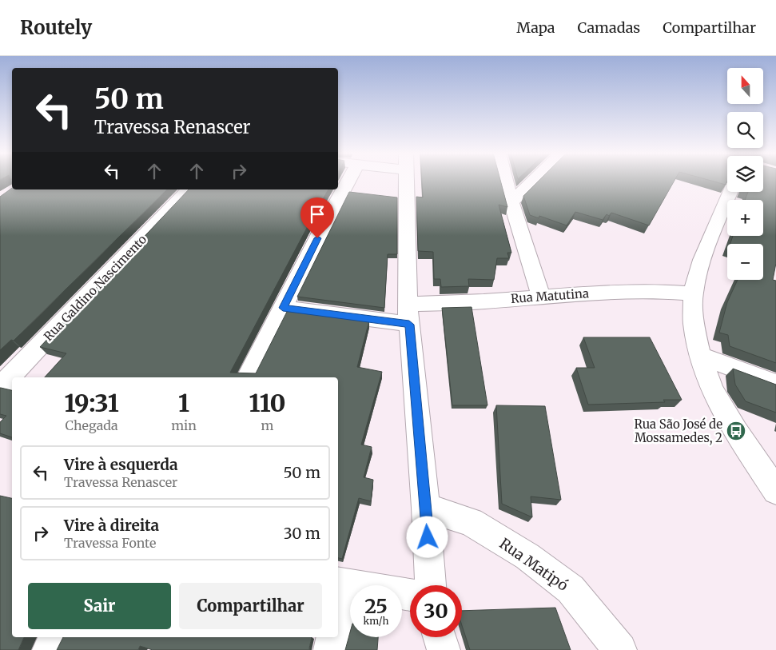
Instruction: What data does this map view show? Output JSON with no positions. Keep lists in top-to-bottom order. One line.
{"streets":{"street":["Rua Galdino Nascimento","Rua Matutina","Rua Matipó"]},"places":{"bus stop":["Rua São José de Mossamedes, 2"]},"north":"top","page":{"header":"Routely","nav":["Mapa","Camadas","Compartilhar"],"map_buttons":["+","−"],"turn":["50 m","Travessa Renascer"],"eta":["19:31","Chegada","1","min","110","m"],"list":[{"name":"Vire à esquerda","note":"Travessa Renascer","value":"50 m"},{"name":"Vire à direita","note":"Travessa Fonte","value":"30 m"}],"buttons":["Sair","Compartilhar"],"speed":"25 km/h","limit":"30"}}
